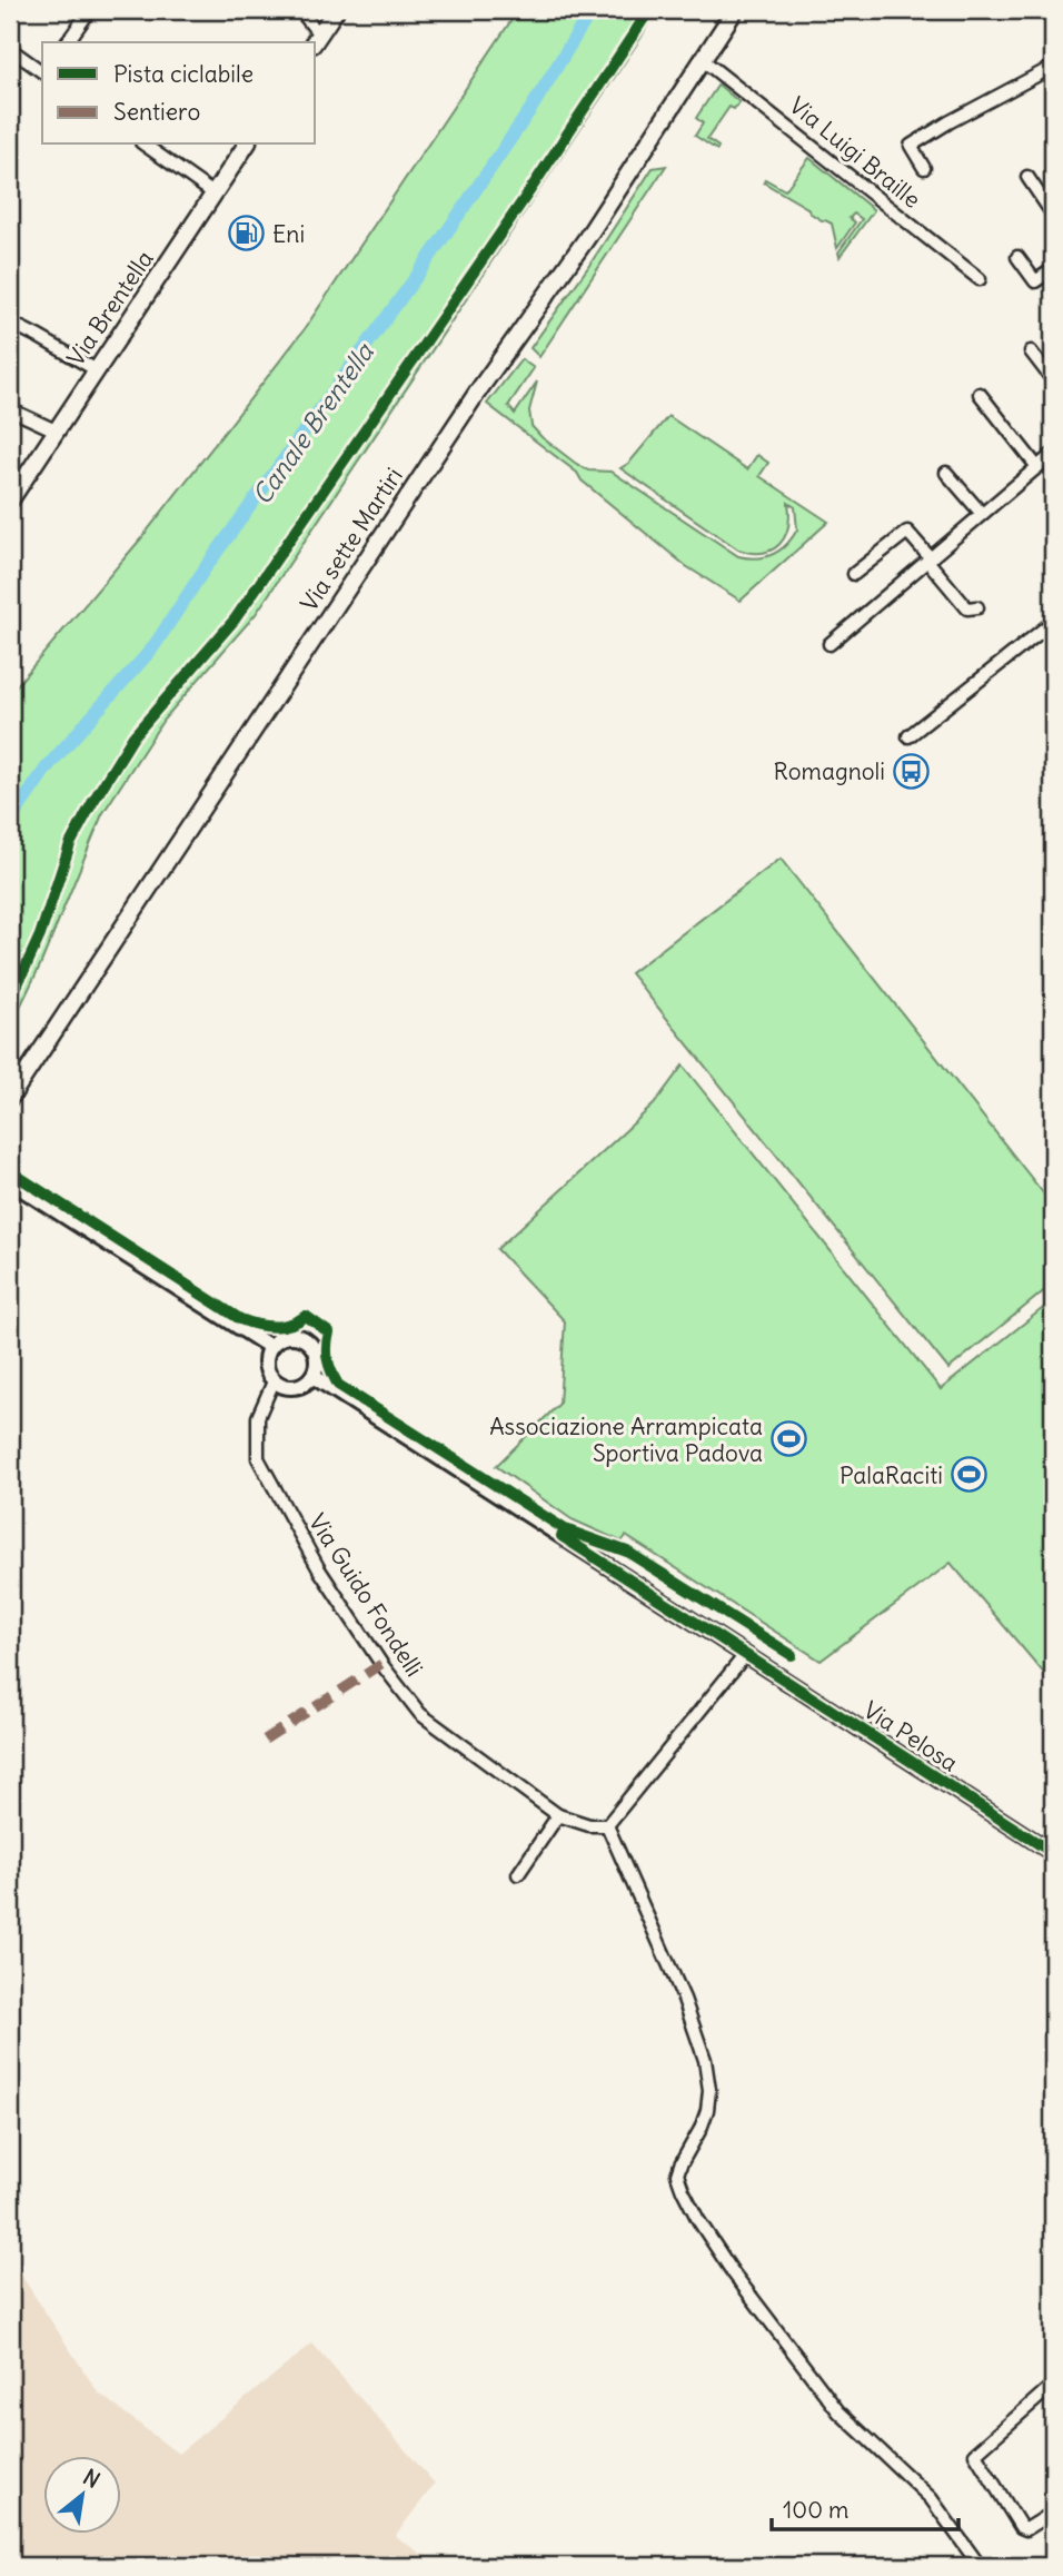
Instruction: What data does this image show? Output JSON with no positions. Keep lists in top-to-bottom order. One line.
{"streets":{"main road":["Via Brentella","Via sette Martiri"],"street":["Via Luigi Braille","Via Guido Fondelli","Via Pelosa"]},"crossings":[["Via Luigi Braille","Via sette Martiri"],["Via Guido Fondelli","Via Pelosa"]],"water":["Canale Brentella"],"places":{"fuel station":["Eni"],"bus stop":["Romagnoli"],"sports":["Associazione Arrampicata Sportiva Padova","PalaRaciti"]},"legend":["Pista ciclabile","Sentiero"],"scale_bar":"100 m","north":"top right"}
